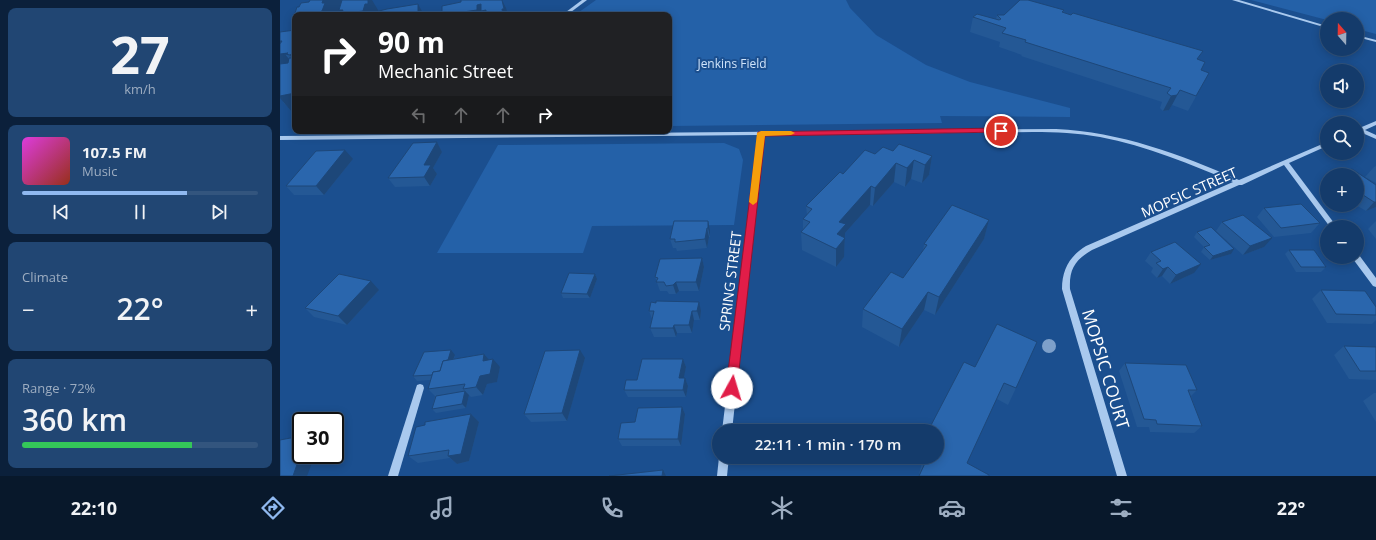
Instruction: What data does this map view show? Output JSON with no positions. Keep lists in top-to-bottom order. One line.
{"streets":{"street":["MOPSIC STREET","SPRING STREET","MOPSIC COURT"]},"crossings":[["MOPSIC STREET","MOPSIC COURT"]],"parks":["Jenkins Field"],"north":"top","page":{"tile":[["27","km/h"],"Climate",["Range · 72%","360 km"]],"map_buttons":["+","−"],"turn":["90 m","Mechanic Street"],"song":["107.5 FM","Music"],"heat":["−","22°","+"],"limit":"30","trip":"22:11 · 1 min · 170 m","tabs":["22:10","22°"]}}
